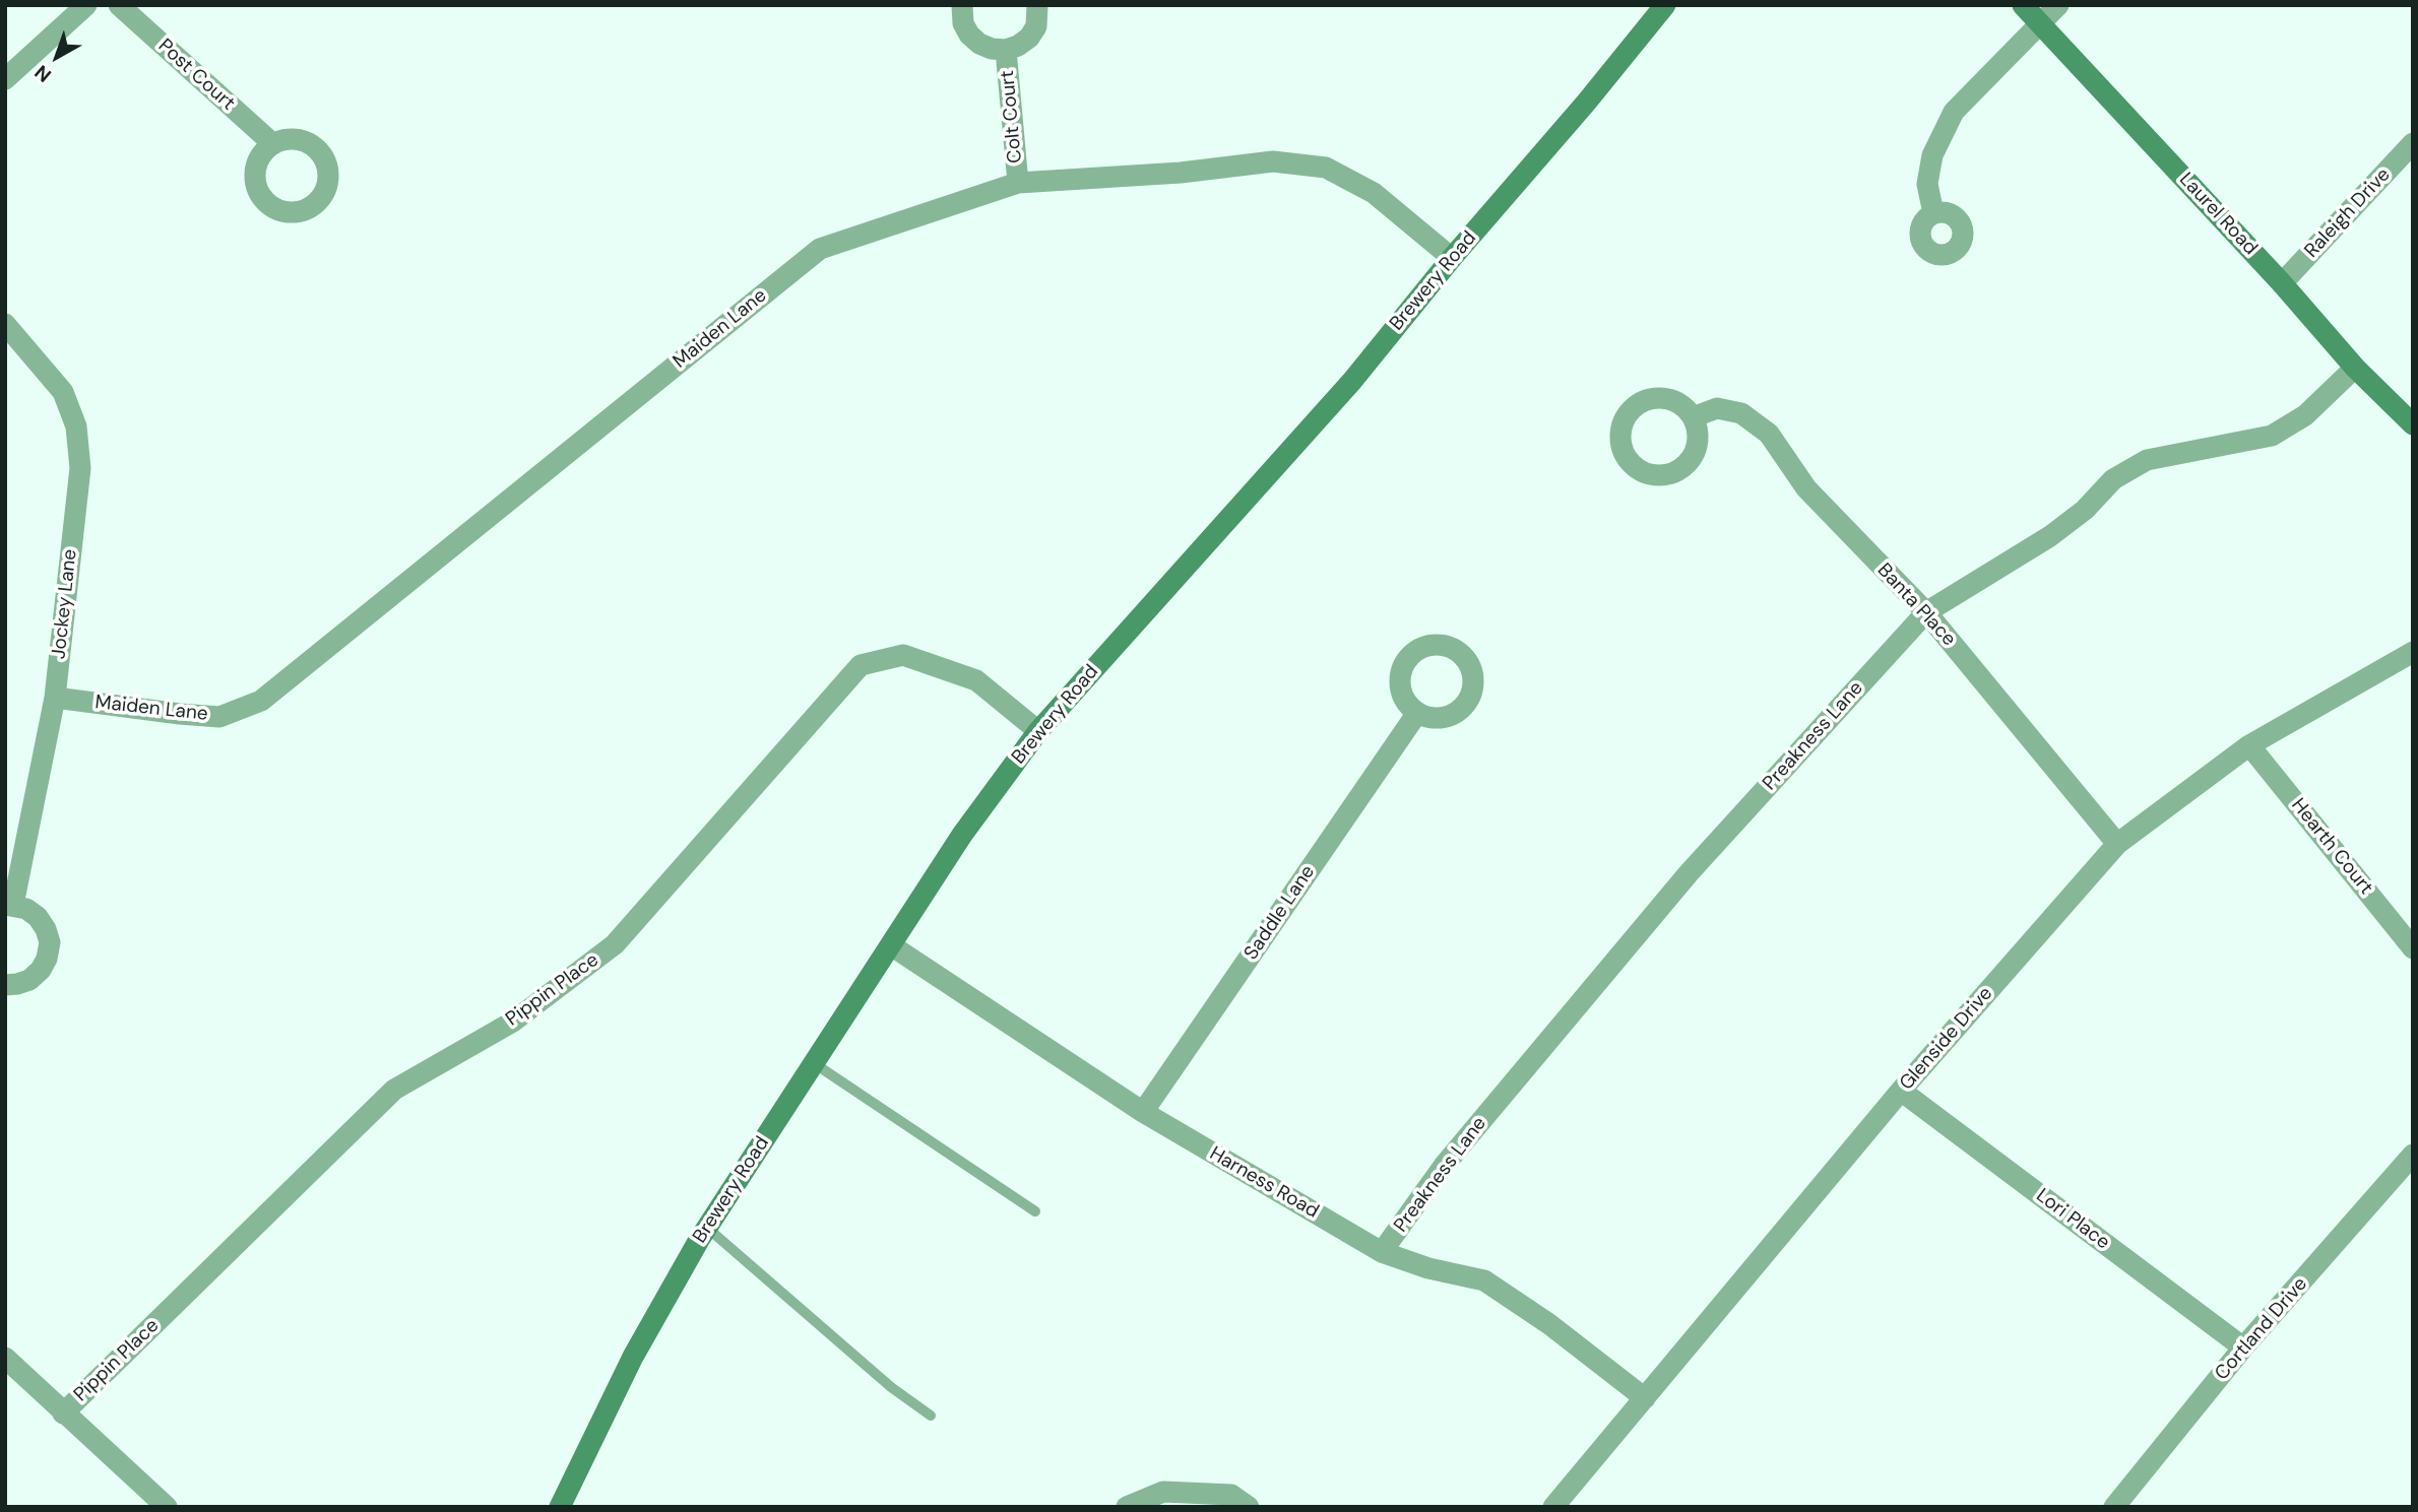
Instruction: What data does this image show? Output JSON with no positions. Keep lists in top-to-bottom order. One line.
{"streets":{"street":["Post Court","Colt Court","Raleigh Drive","Laurel Road","Brewery Road","Maiden Lane","Jockey Lane","Banta Place","Preakness Lane","Hearth Court","Saddle Lane","Pippin Place","Glenside Drive","Harness Road","Lori Place","Cortland Drive"]},"crossings":[["Colt Court","Maiden Lane"],["Raleigh Drive","Laurel Road"],["Laurel Road","Preakness Lane"],["Brewery Road","Maiden Lane"],["Brewery Road","Pippin Place"],["Brewery Road","Harness Road"],["Maiden Lane","Jockey Lane"],["Banta Place","Preakness Lane"],["Banta Place","Glenside Drive"],["Preakness Lane","Harness Road"],["Hearth Court","Glenside Drive"],["Saddle Lane","Harness Road"],["Glenside Drive","Harness Road"],["Glenside Drive","Lori Place"],["Lori Place","Cortland Drive"]],"north":"bottom left"}
